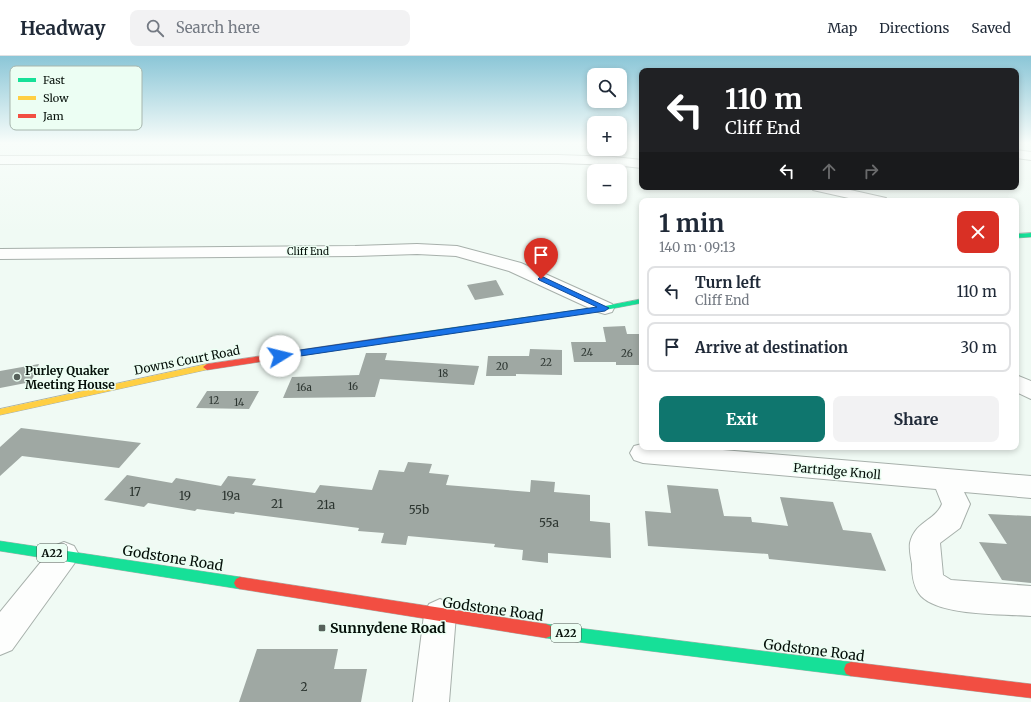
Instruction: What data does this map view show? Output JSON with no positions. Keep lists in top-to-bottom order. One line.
{"streets":{"main road":["Downs Court Road","A22","Godstone Road"],"street":["Cliff End","Partridge Knoll"]},"crossings":[["Cliff End","Downs Court Road"]],"places":{"other":["Purley Quaker Meeting House"],"transit":["Sunnydene Road"]},"house_numbers":["24","26","22","20","18","16","16a","12","14","17","19","19a","21","21a","55b","55a","2"],"legend":["Fast","Slow","Jam"],"page":{"header":"Headway","search":"Search here","nav":["Map","Directions","Saved"],"map_buttons":["+","−"],"turn":["110 m","Cliff End"],"heading":["1 min","140 m · 09:13"],"list":[{"name":"Turn left","note":"Cliff End","value":"110 m"},{"name":"Arrive at destination","value":"30 m"}],"buttons":["Exit","Share"]}}
